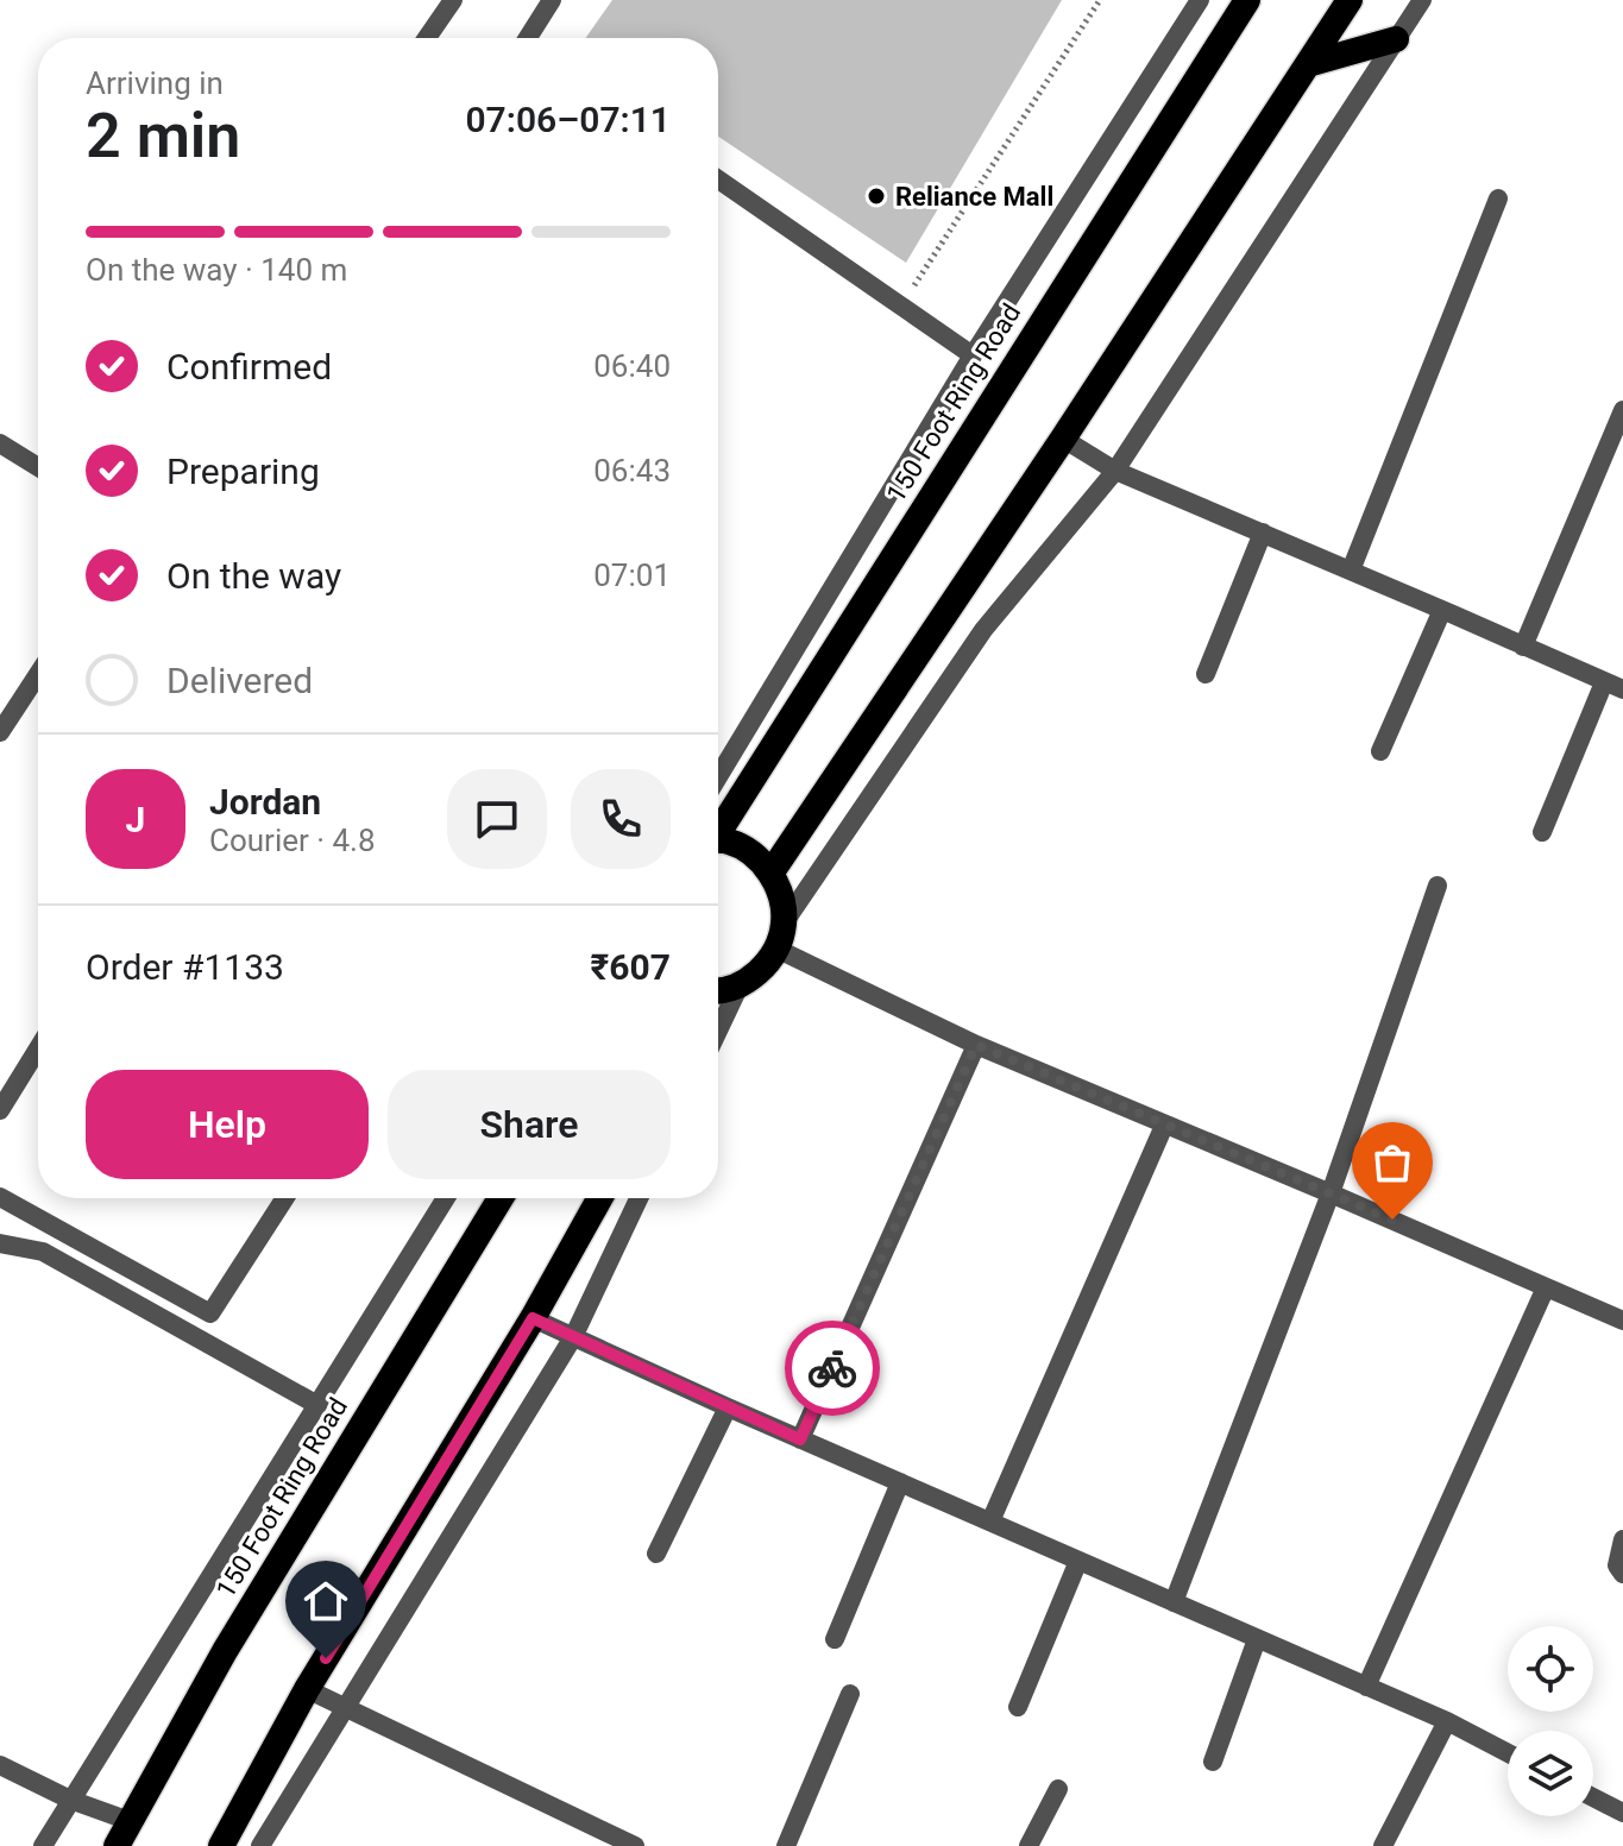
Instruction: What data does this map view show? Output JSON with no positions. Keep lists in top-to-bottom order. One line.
{"streets":{"highway":["150 Foot Ring Road"]},"places":["Reliance Mall"],"page":{"heading":["2 min","Arriving in","07:06–07:11"],"panel":["Jordan","Courier · 4.8","Order #1133","₹607"],"bar":"On the way · 140 m","list":[["Confirmed","06:40"],["Preparing","06:43"],["On the way","07:01"],"Delivered"],"round":"J","buttons":["Help","Share"]}}
